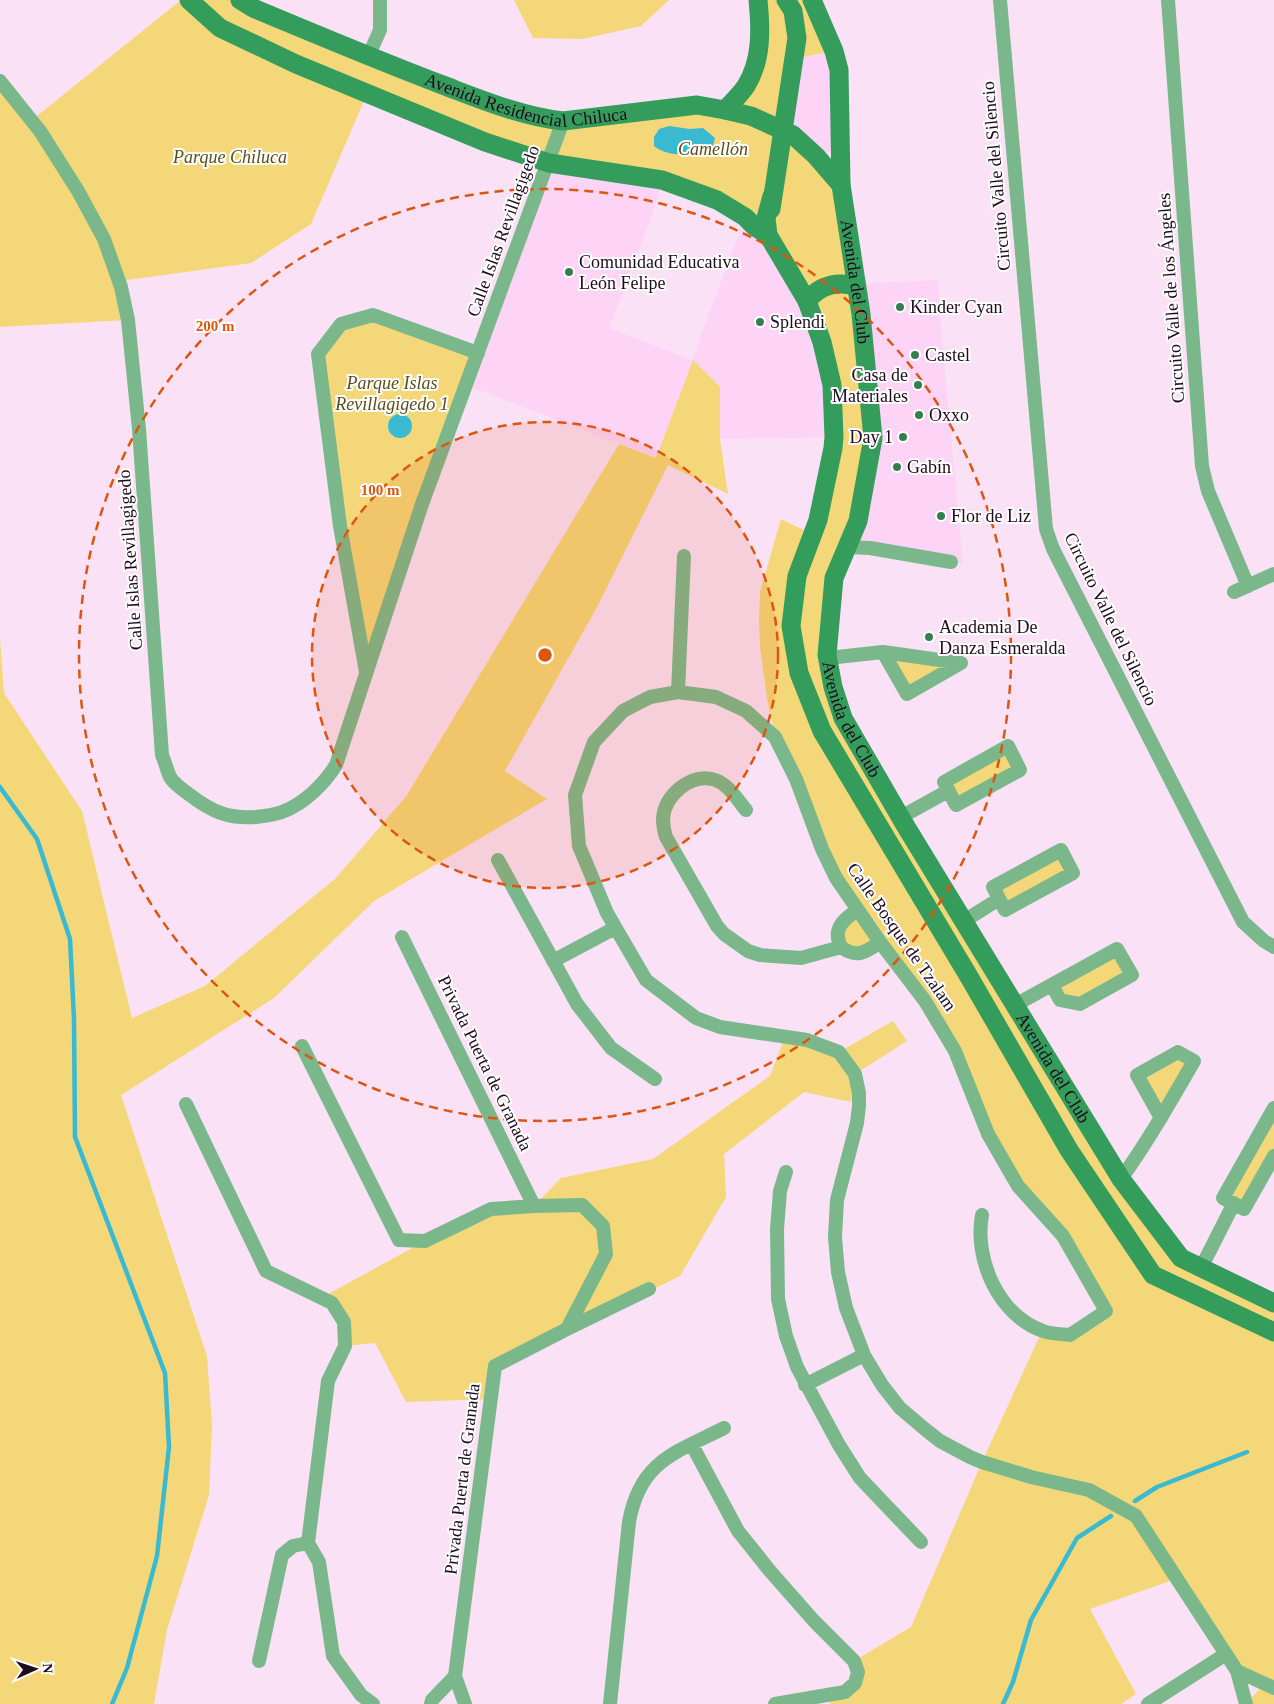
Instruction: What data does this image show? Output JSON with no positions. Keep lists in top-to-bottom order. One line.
{"streets":{"street":["Avenida Residencial Chiluca","Circuito Valle del Silencio","Calle Islas Revillagigedo","Avenida del Club","Circuito Valle de los Ángeles","Calle Bosque de Tzalam","Privada Puerta de Granada"]},"crossings":[["Avenida Residencial Chiluca","Calle Islas Revillagigedo"],["Avenida Residencial Chiluca","Avenida del Club"]],"parks":["Camellón","Parque Chiluca","Parque Islas Revillagigedo 1"],"places":["Comunidad Educativa León Felipe","Kinder Cyan","Splendi","Castel","Casa de Materiales","Oxxo","Day 1","Gabín","Flor de Liz","Academia De Danza Esmeralda"],"north":"right","rings":["200 m","100 m"]}
